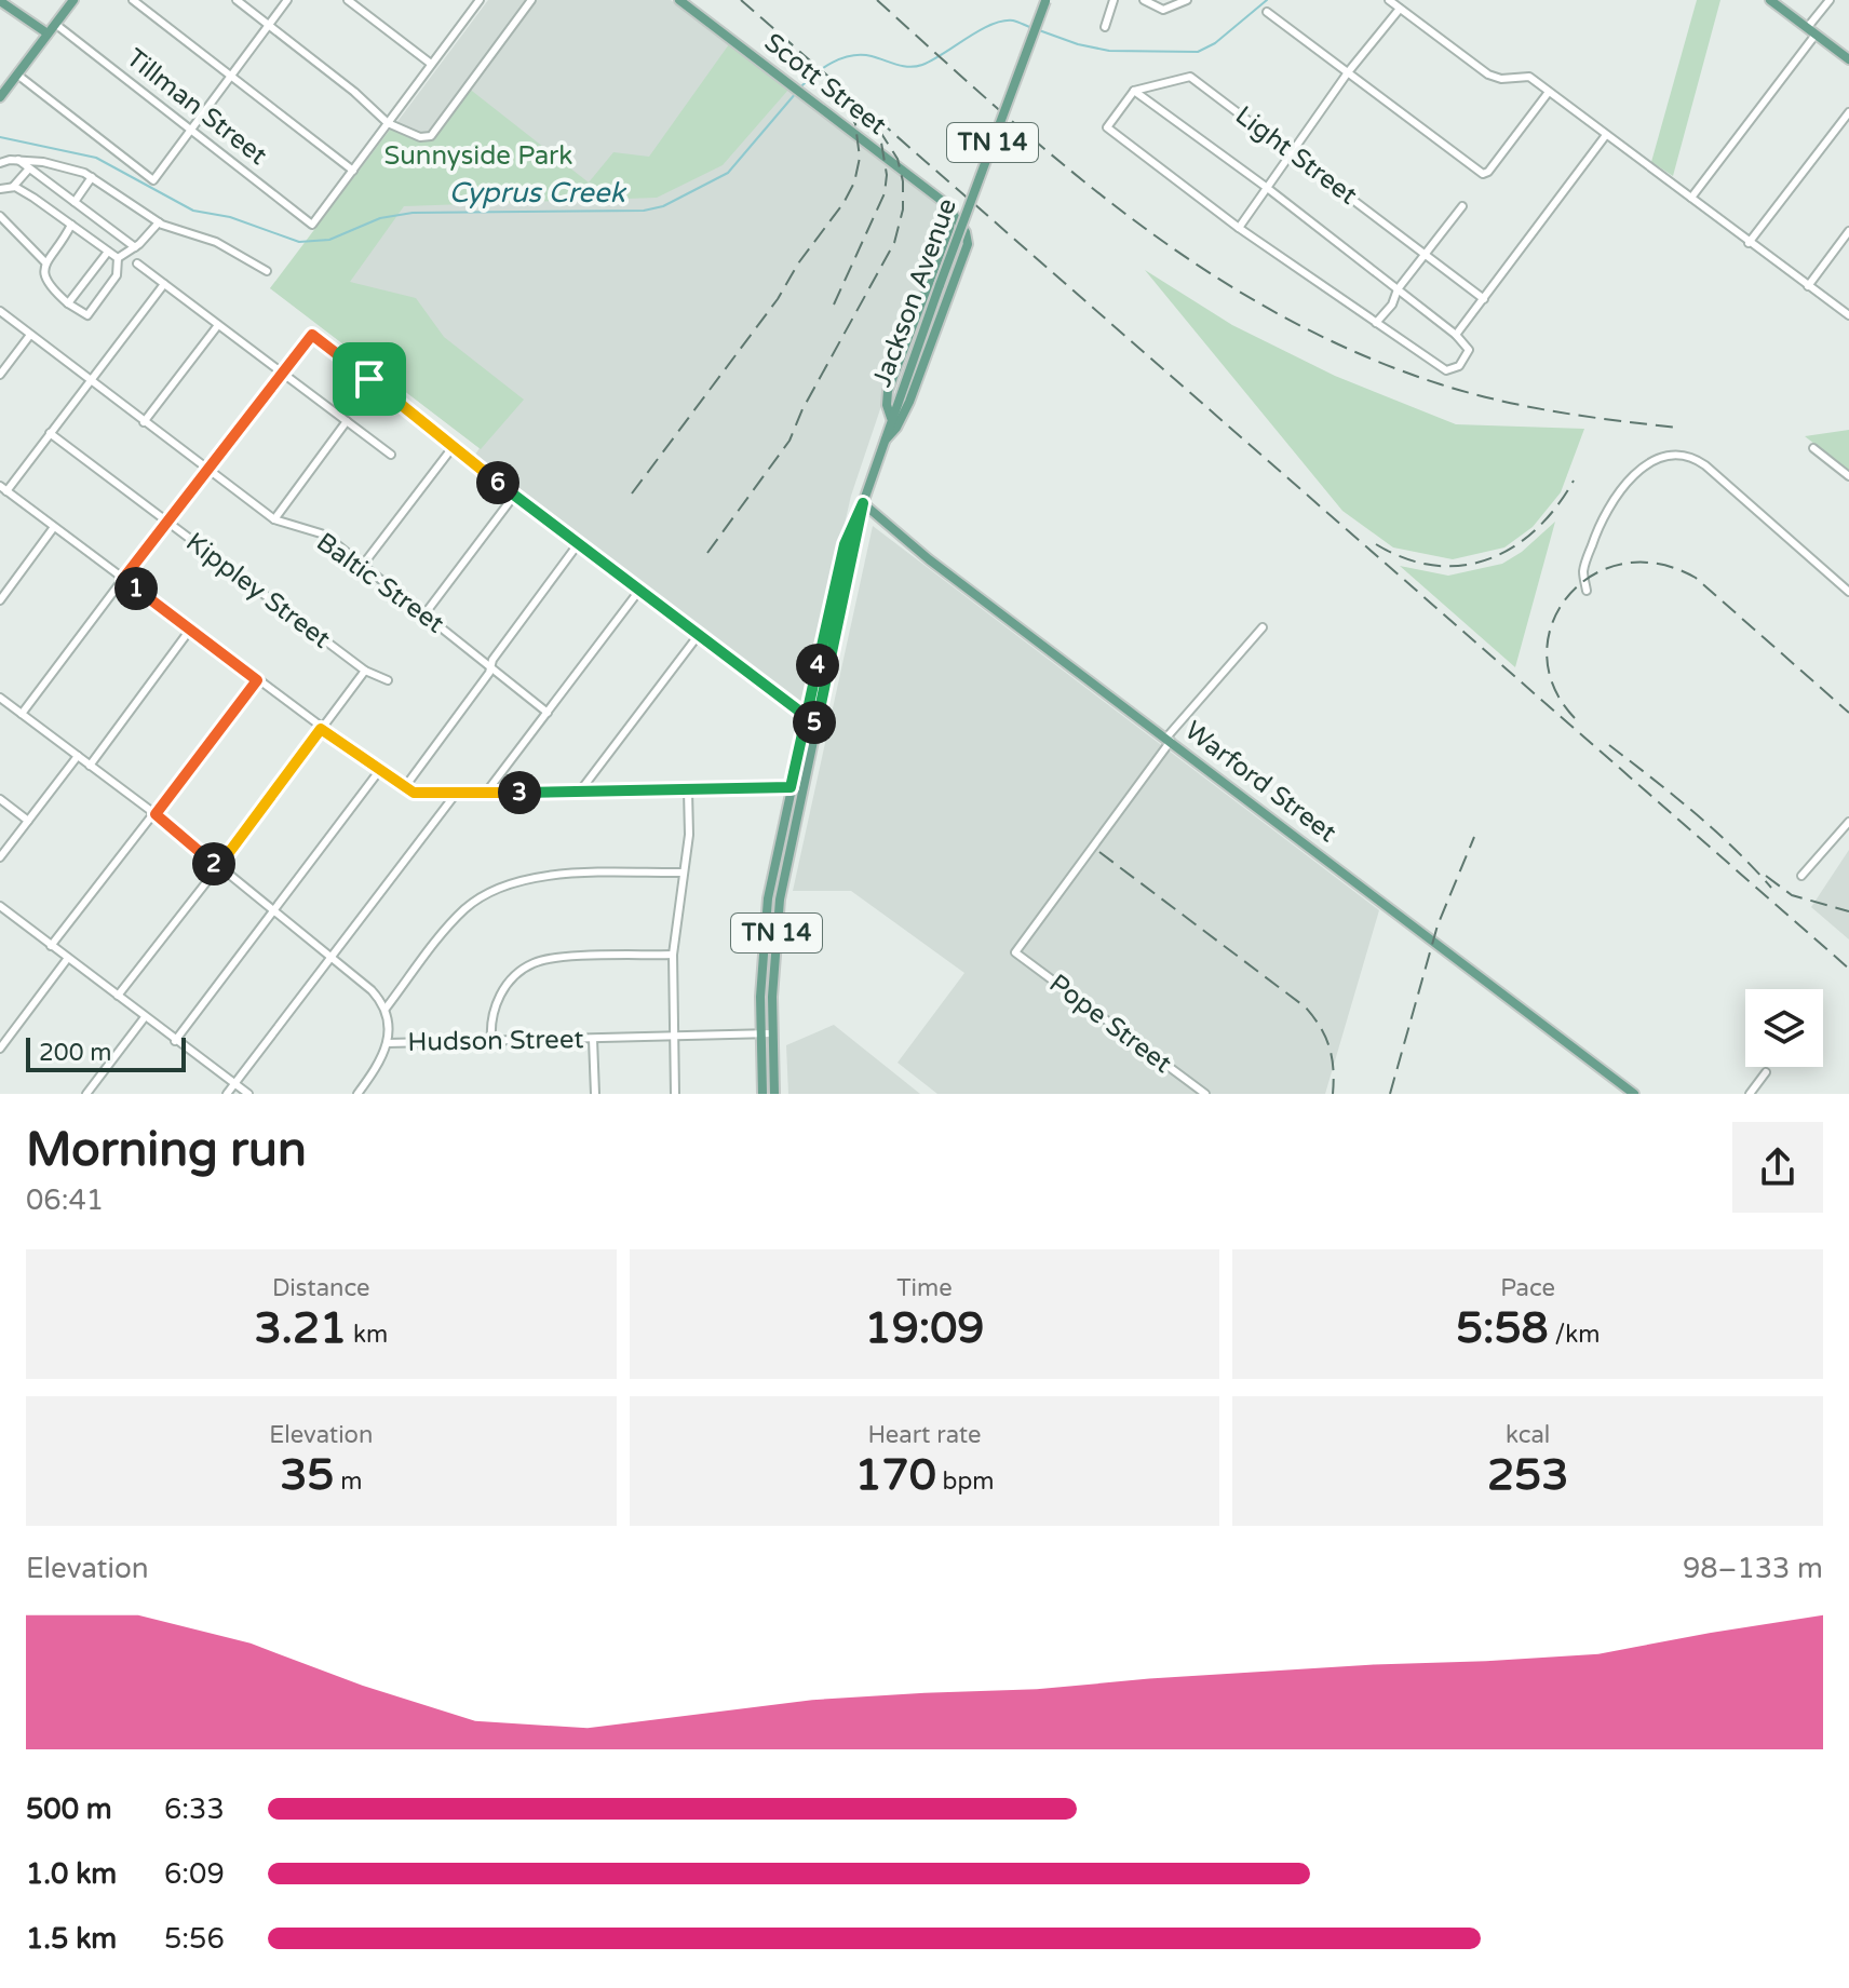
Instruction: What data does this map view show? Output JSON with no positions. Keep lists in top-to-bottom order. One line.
{"streets":{"main road":["Scott Street","TN 14","Jackson Avenue","Warford Street"],"street":["Tillman Street","Light Street","Baltic Street","Kippley Street","Pope Street","Hudson Street"]},"crossings":[["Jackson Avenue","Warford Street"],["Jackson Avenue","Hudson Street"],["Warford Street","Pope Street"]],"water":["Cyprus Creek"],"parks":["Sunnyside Park"],"scale_bar":"200 m","page":{"pins":["6","1","4","5","3","2"],"scale":"200 m","heading":["Morning run","06:41"],"stats":[["Distance","3.21 km"],["Time","19:09"],["Pace","5:58 /km"],["Elevation","35 m"],["Heart rate","170 bpm"],["kcal","253"]],"chart":["Elevation","98–133 m"],"list":[{"name":"500 m","note":"6:33"},{"name":"1.0 km","note":"6:09"},{"name":"1.5 km","note":"5:56"}]}}
